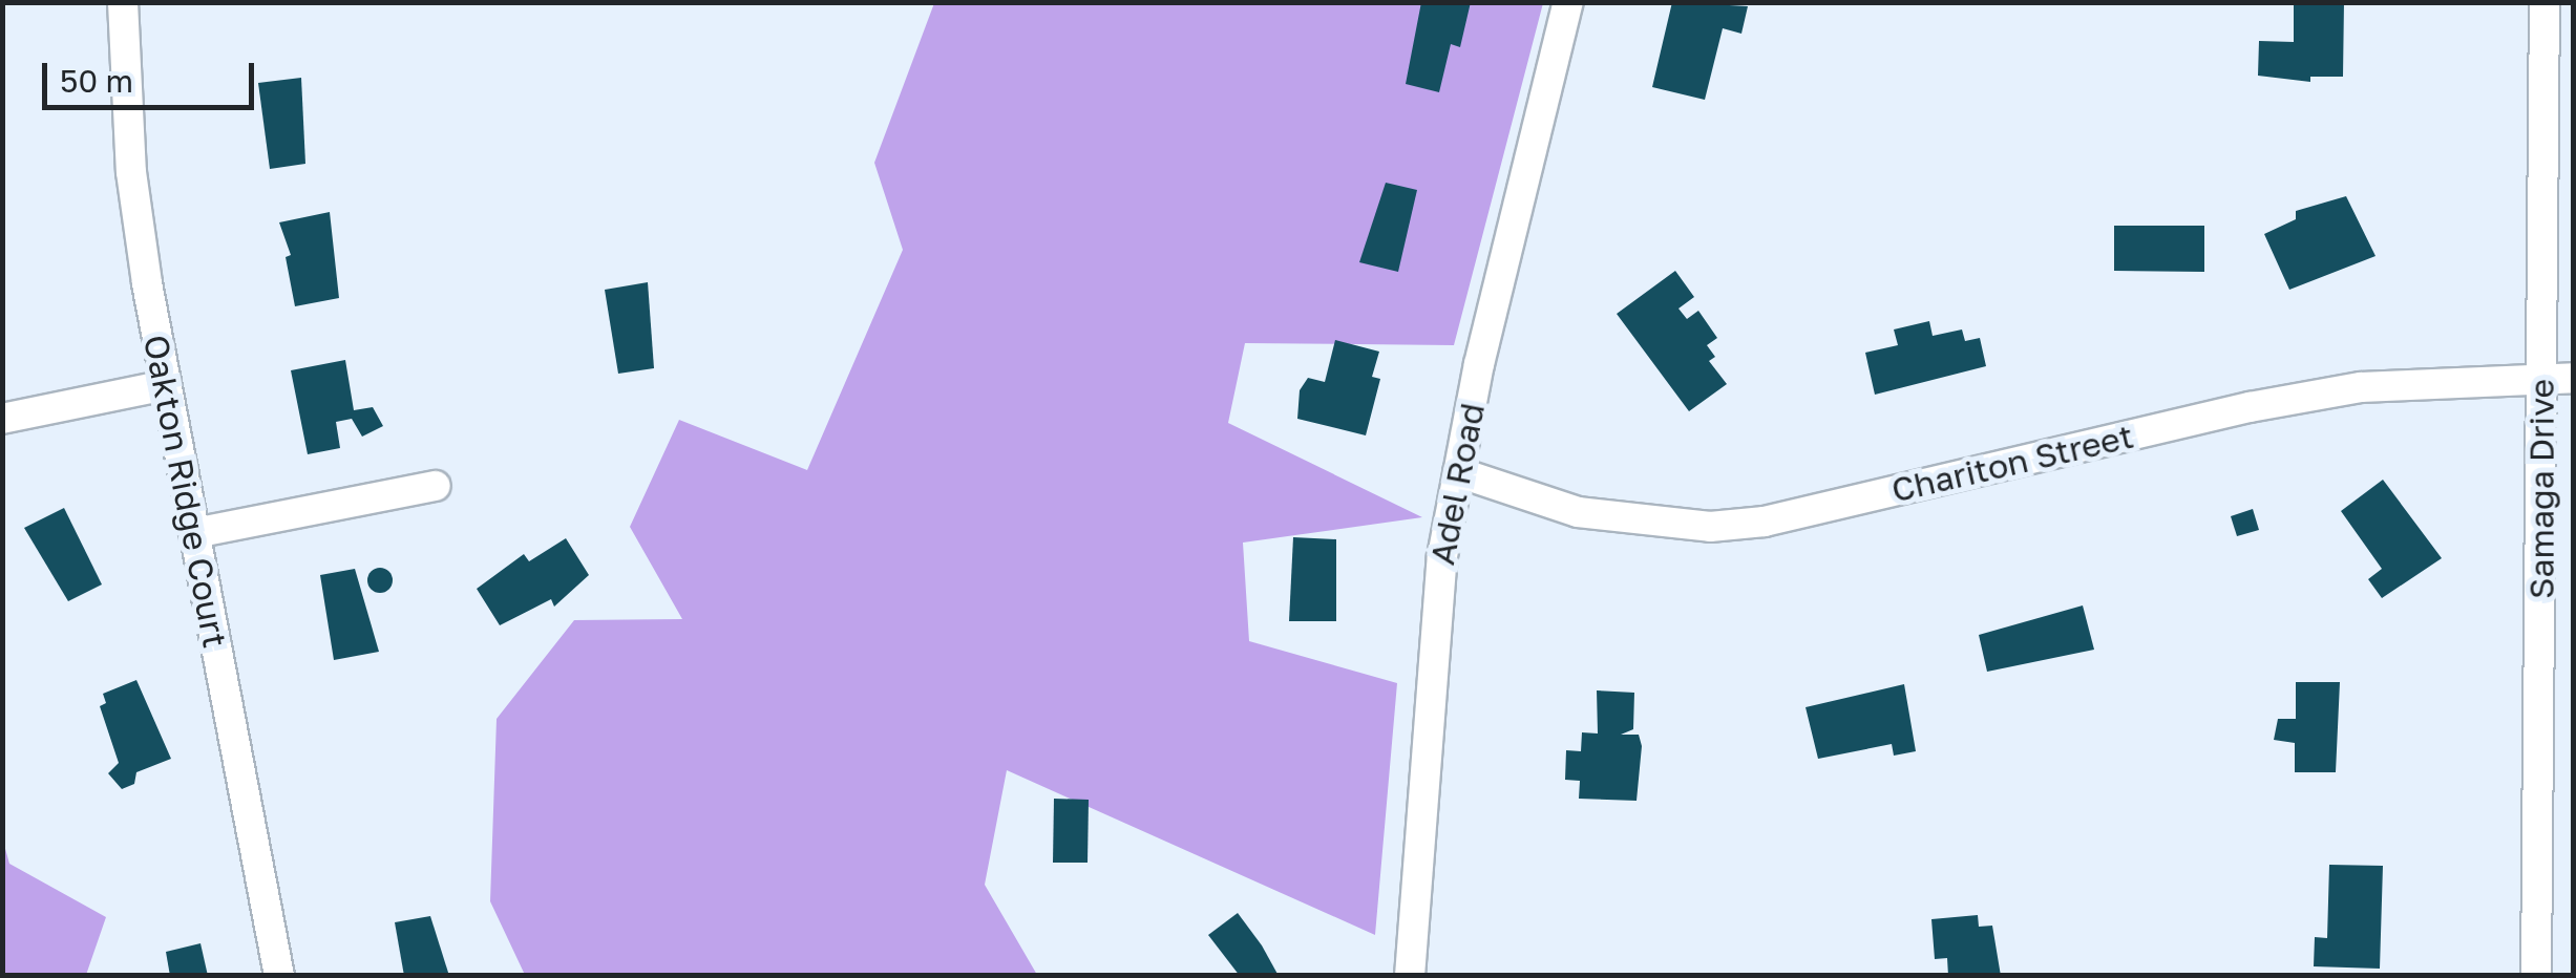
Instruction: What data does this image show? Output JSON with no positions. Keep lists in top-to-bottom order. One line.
{"streets":{"street":["Chariton Street","Adel Road","Samaga Drive","Oakton Ridge Court"]},"crossings":[["Chariton Street","Adel Road"],["Chariton Street","Samaga Drive"]],"scale_bar":"50 m"}
